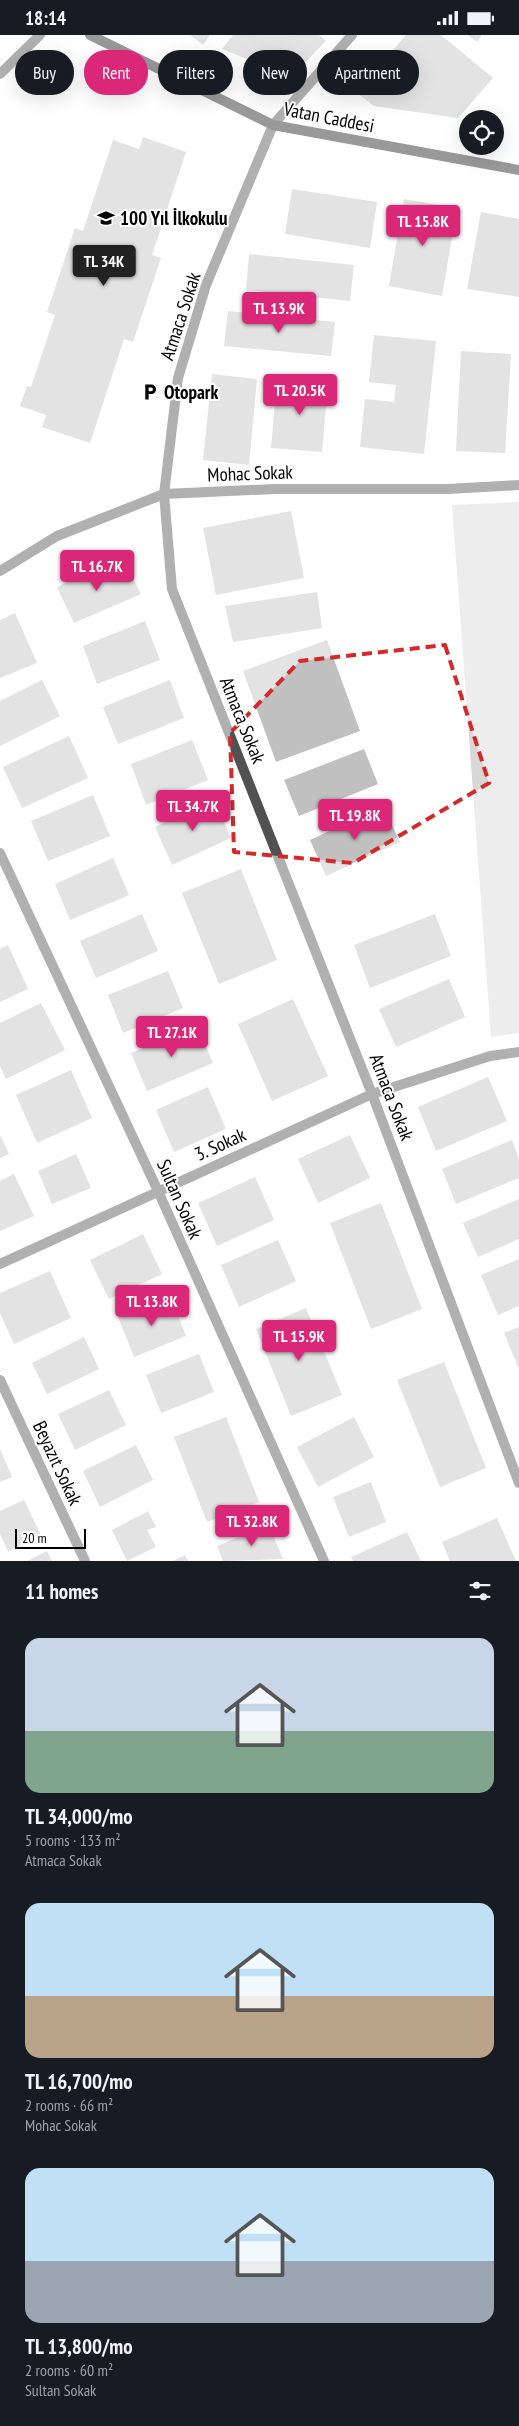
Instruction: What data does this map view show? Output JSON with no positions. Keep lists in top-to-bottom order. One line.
{"streets":{"main road":["Vatan Caddesi"],"street":["Atmaca Sokak","Mohac Sokak","3. Sokak","Sultan Sokak","Beyazıt Sokak"]},"crossings":[["Vatan Caddesi","Atmaca Sokak"],["Atmaca Sokak","Mohac Sokak"],["Atmaca Sokak","3. Sokak"],["3. Sokak","Sultan Sokak"]],"places":{"school or university":["100 Yıl İlkokulu"],"parking":["Otopark"]},"scale_bar":"20 m","page":{"status":"18:14","chip":["Buy","Rent","Filters","New","Apartment"],"price":["TL 15.8K","TL 34K","TL 13.9K","TL 20.5K","TL 16.7K","TL 34.7K","TL 19.8K","TL 27.1K","TL 13.8K","TL 15.9K","TL 32.8K"],"scale":"20 m","heading":"11 homes","list":[{"name":"TL 34,000/mo","note":"5 rooms · 133 m² · Atmaca Sokak"},{"name":"TL 16,700/mo","note":"2 rooms · 66 m² · Mohac Sokak"},{"name":"TL 13,800/mo","note":"2 rooms · 60 m² · Sultan Sokak"}]}}
